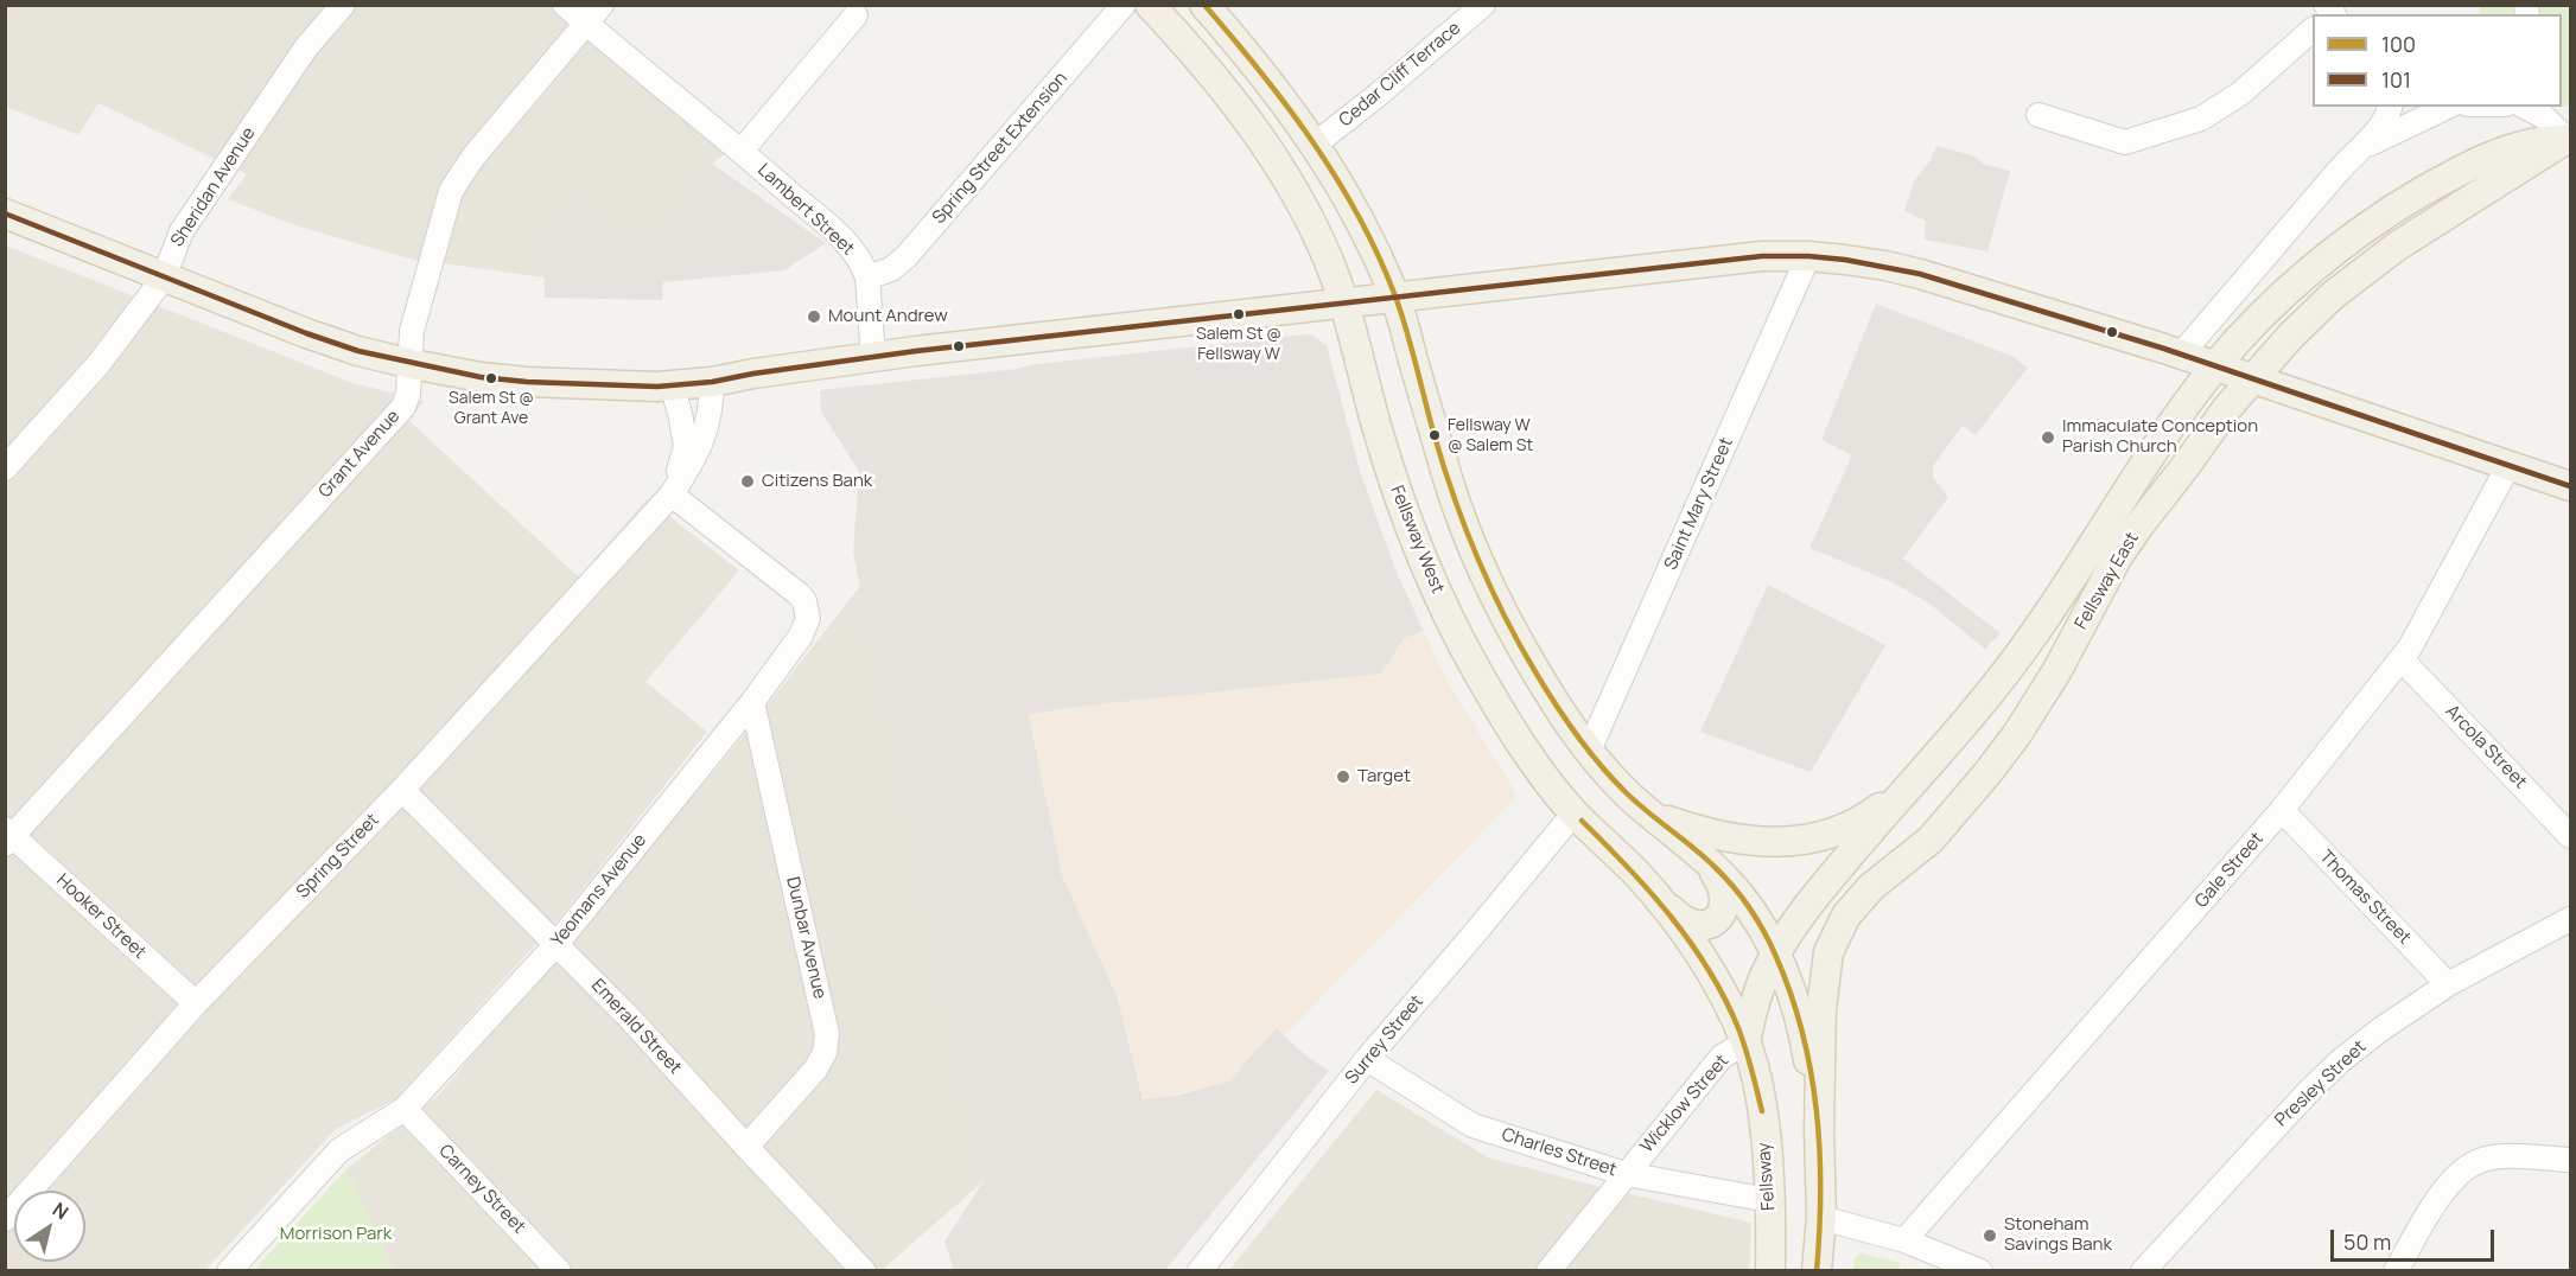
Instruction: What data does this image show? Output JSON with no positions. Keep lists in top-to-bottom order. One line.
{"streets":{"main road":["Fellsway West","Fellsway East","Fellsway"],"street":["Cedar Cliff Terrace","Spring Street Extension","Sheridan Avenue","Lambert Street","Grant Avenue","Saint Mary Street","Arcola Street","Spring Street","Gale Street","Yeomans Avenue","Thomas Street","Hooker Street","Dunbar Avenue","Emerald Street","Surrey Street","Presley Street","Wicklow Street","Charles Street","Carney Street"]},"crossings":[["Spring Street Extension","Lambert Street"],["Lambert Street","Grant Avenue"],["Grant Avenue","Hooker Street"],["Fellsway West","Fellsway East"],["Fellsway West","Surrey Street"],["Fellsway West","Wicklow Street"],["Fellsway West","Fellsway"],["Fellsway East","Wicklow Street"],["Fellsway East","Fellsway"],["Arcola Street","Gale Street"],["Spring Street","Yeomans Avenue"],["Spring Street","Hooker Street"],["Spring Street","Emerald Street"],["Gale Street","Thomas Street"],["Yeomans Avenue","Dunbar Avenue"],["Yeomans Avenue","Emerald Street"],["Yeomans Avenue","Carney Street"],["Thomas Street","Presley Street"],["Dunbar Avenue","Emerald Street"],["Surrey Street","Charles Street"],["Wicklow Street","Charles Street"],["Wicklow Street","Fellsway"],["Charles Street","Fellsway"]],"parks":["Morrison Park"],"places":["Salem St @ Fellsway W","Mount Andrew","Salem St @ Grant Ave","Fellsway W @ Salem St","Immaculate Conception Parish Church","Citizens Bank","Target","Stoneham Savings Bank"],"lines":["transit line 100","transit line 101"],"legend":["100","101"],"scale_bar":"50 m","north":"top right"}
